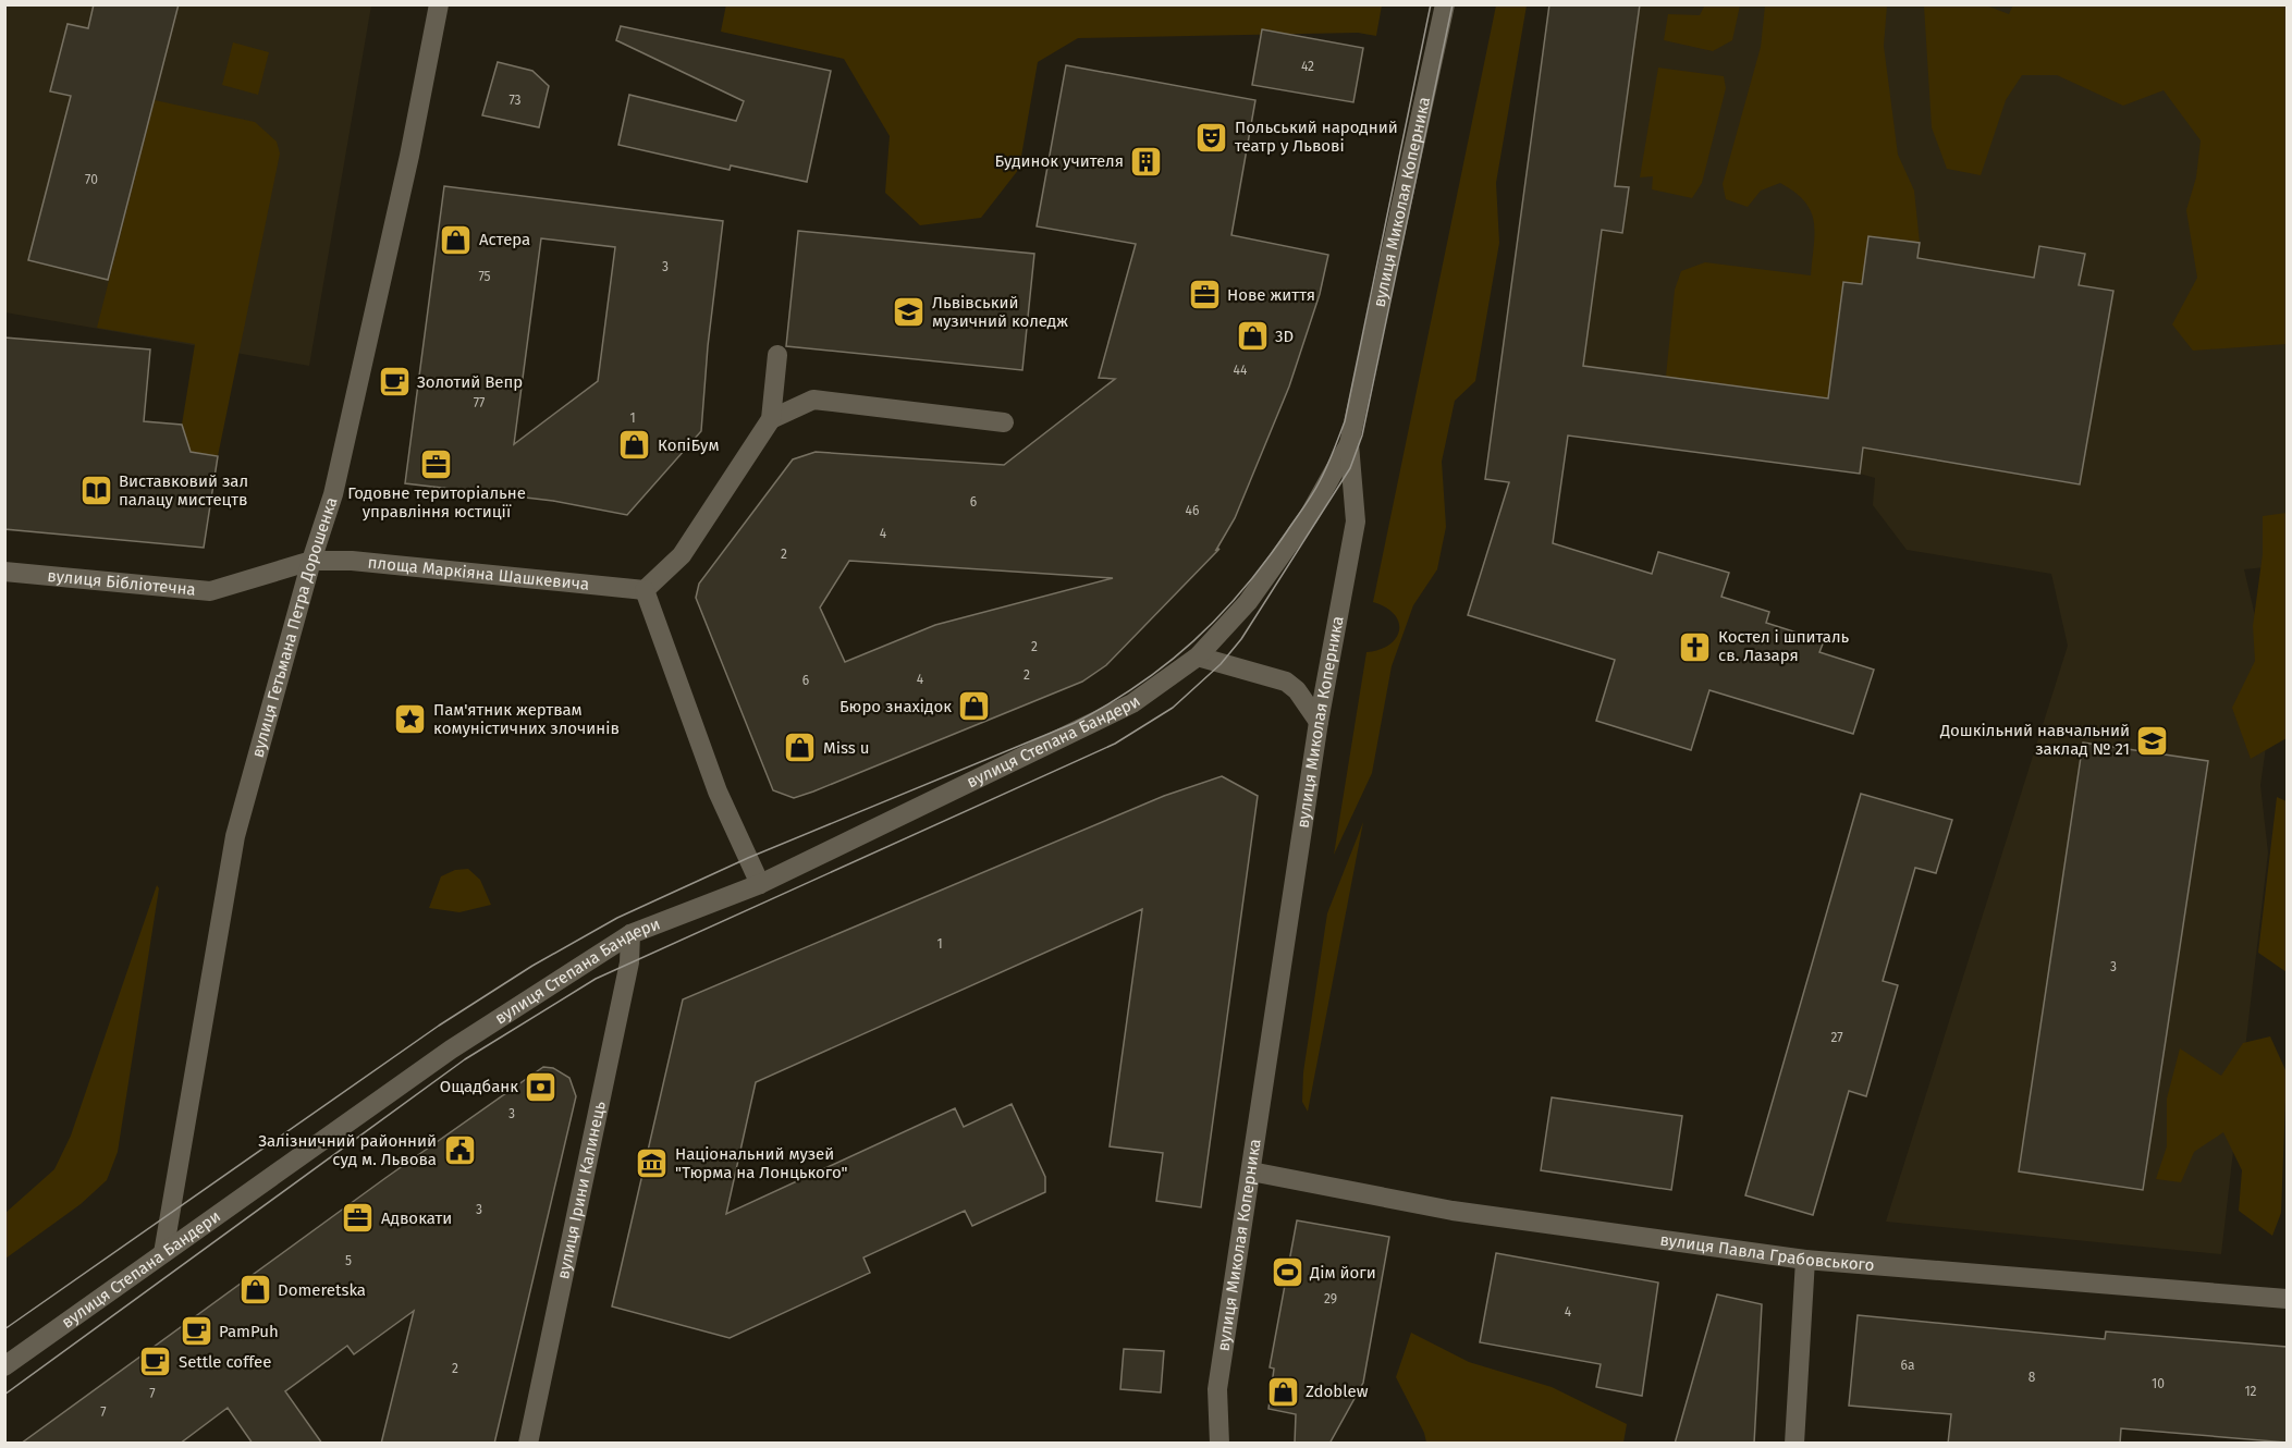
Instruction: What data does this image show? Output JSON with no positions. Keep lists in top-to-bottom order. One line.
{"streets":{"main road":["вулиця Миколая Коперника","площа Маркіяна Шашкевича","вулиця Бібліотечна","вулиця Гетьмана Петра Дорошенка","вулиця Степана Бандери","вулиця Ірини Калинець","вулиця Павла Грабовського"]},"crossings":[["вулиця Миколая Коперника","вулиця Степана Бандери"],["вулиця Миколая Коперника","вулиця Павла Грабовського"],["площа Маркіяна Шашкевича","вулиця Бібліотечна"],["площа Маркіяна Шашкевича","вулиця Гетьмана Петра Дорошенка"],["вулиця Бібліотечна","вулиця Гетьмана Петра Дорошенка"],["вулиця Гетьмана Петра Дорошенка","вулиця Степана Бандери"],["вулиця Степана Бандери","вулиця Ірини Калинець"]],"places":{"theatre":["Польський народний театр у Львові"],"building":["Будинок учителя"],"shop":["Астера","3D","КопіБум","Бюро знахідок","Miss u","Domeretska","Zdoblew"],"office":["Нове життя","Годовне територіальне управління юстиції","Адвокати"],"school or university":["Львівський музичний коледж","Дошкільний навчальний заклад № 21"],"cafe":["Золотий Вепр","PamPuh","Settle coffee"],"library":["Виставковий зал палацу мистецтв"],"church":["Костел і шпиталь св. Лазаря"],"place":["Пам'ятник жертвам комуністичних злочинів"],"bank":["Ощадбанк"],"public building":["Залізничний районний суд м. Львова"],"museum":["Національний музей \"Тюрма на Лонцького\""],"sports":["Дім йоги"]},"house_numbers":["42","73","70","3","75","44","77","1","6","46","4","2","2","2","4","6","1","3","27","3","3","5","29","4","6а","2","8","10","12","7","7"]}
